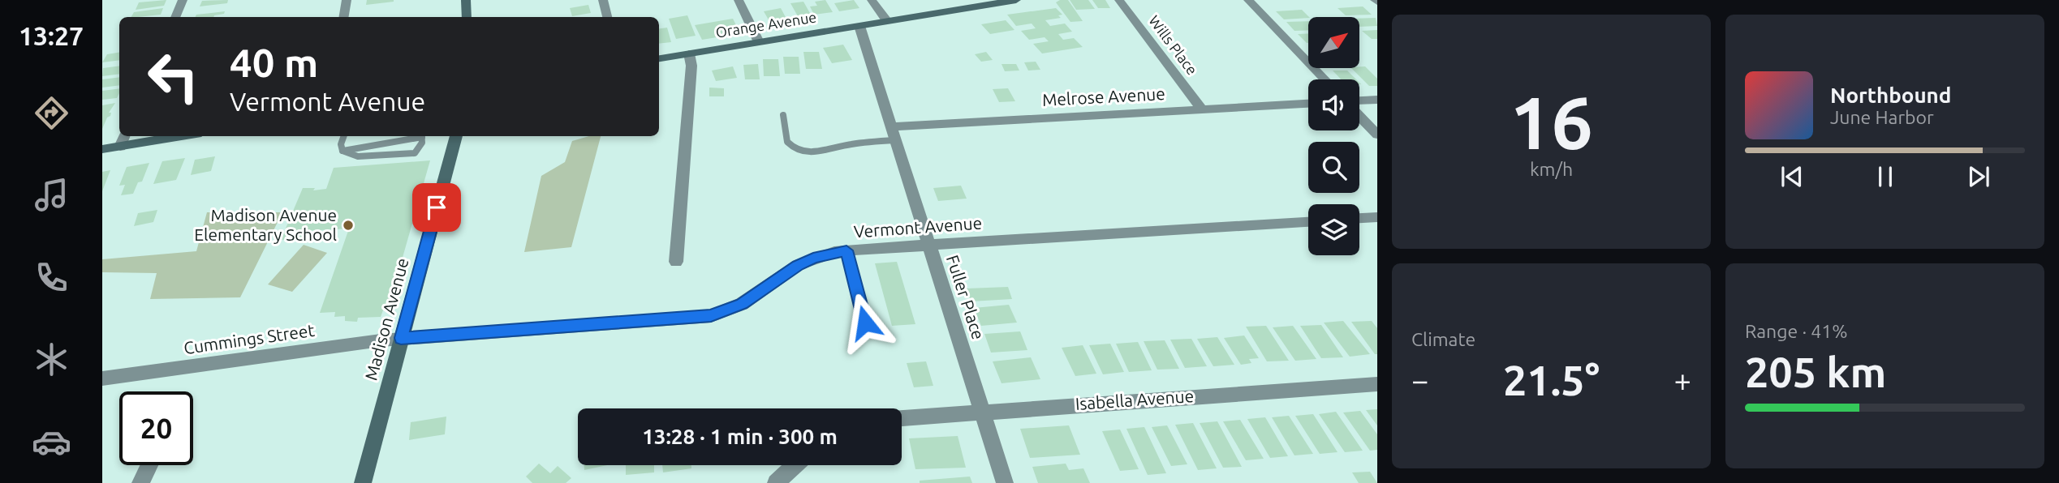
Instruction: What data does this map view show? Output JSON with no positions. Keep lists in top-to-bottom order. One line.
{"streets":{"street":["Orange Avenue","Wills Place","Melrose Avenue","Vermont Avenue","Fuller Place","Madison Avenue","Cummings Street","Isabella Avenue"]},"crossings":[["Orange Avenue","Fuller Place"],["Wills Place","Melrose Avenue"],["Melrose Avenue","Fuller Place"],["Vermont Avenue","Fuller Place"],["Vermont Avenue","Madison Avenue"],["Vermont Avenue","Cummings Street"],["Fuller Place","Isabella Avenue"],["Madison Avenue","Cummings Street"]],"places":["Madison Avenue Elementary School"],"north":"top right","page":{"tabs":"13:27","tile":[["16","km/h"],"Climate",["Range · 41%","205 km"]],"turn":["40 m","Vermont Avenue"],"song":["Northbound","June Harbor"],"heat":["−","21.5°","+"],"limit":"20","trip":"13:28 · 1 min · 300 m"}}
